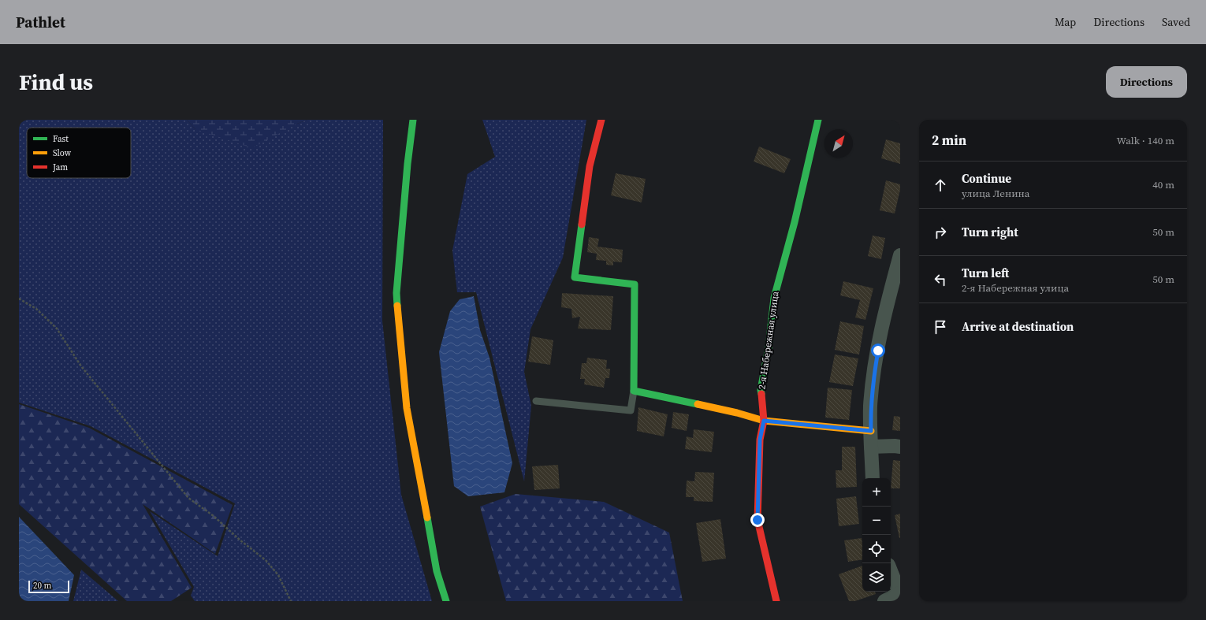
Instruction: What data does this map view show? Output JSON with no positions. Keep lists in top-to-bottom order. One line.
{"streets":{"street":["2-я Набережная улица"]},"legend":["Fast","Slow","Jam"],"scale_bar":"20 m","north":"top right","page":{"header":"Pathlet","nav":["Map","Directions","Saved"],"buttons":"Directions","title":"Find us","heading":["2 min","Walk · 140 m"],"list":[["Continue","улица Ленина","40 m"],["Turn right","50 m"],["Turn left","2-я Набережная улица","50 m"],"Arrive at destination"],"map_buttons":["+","−"],"scale":"20 m"}}
